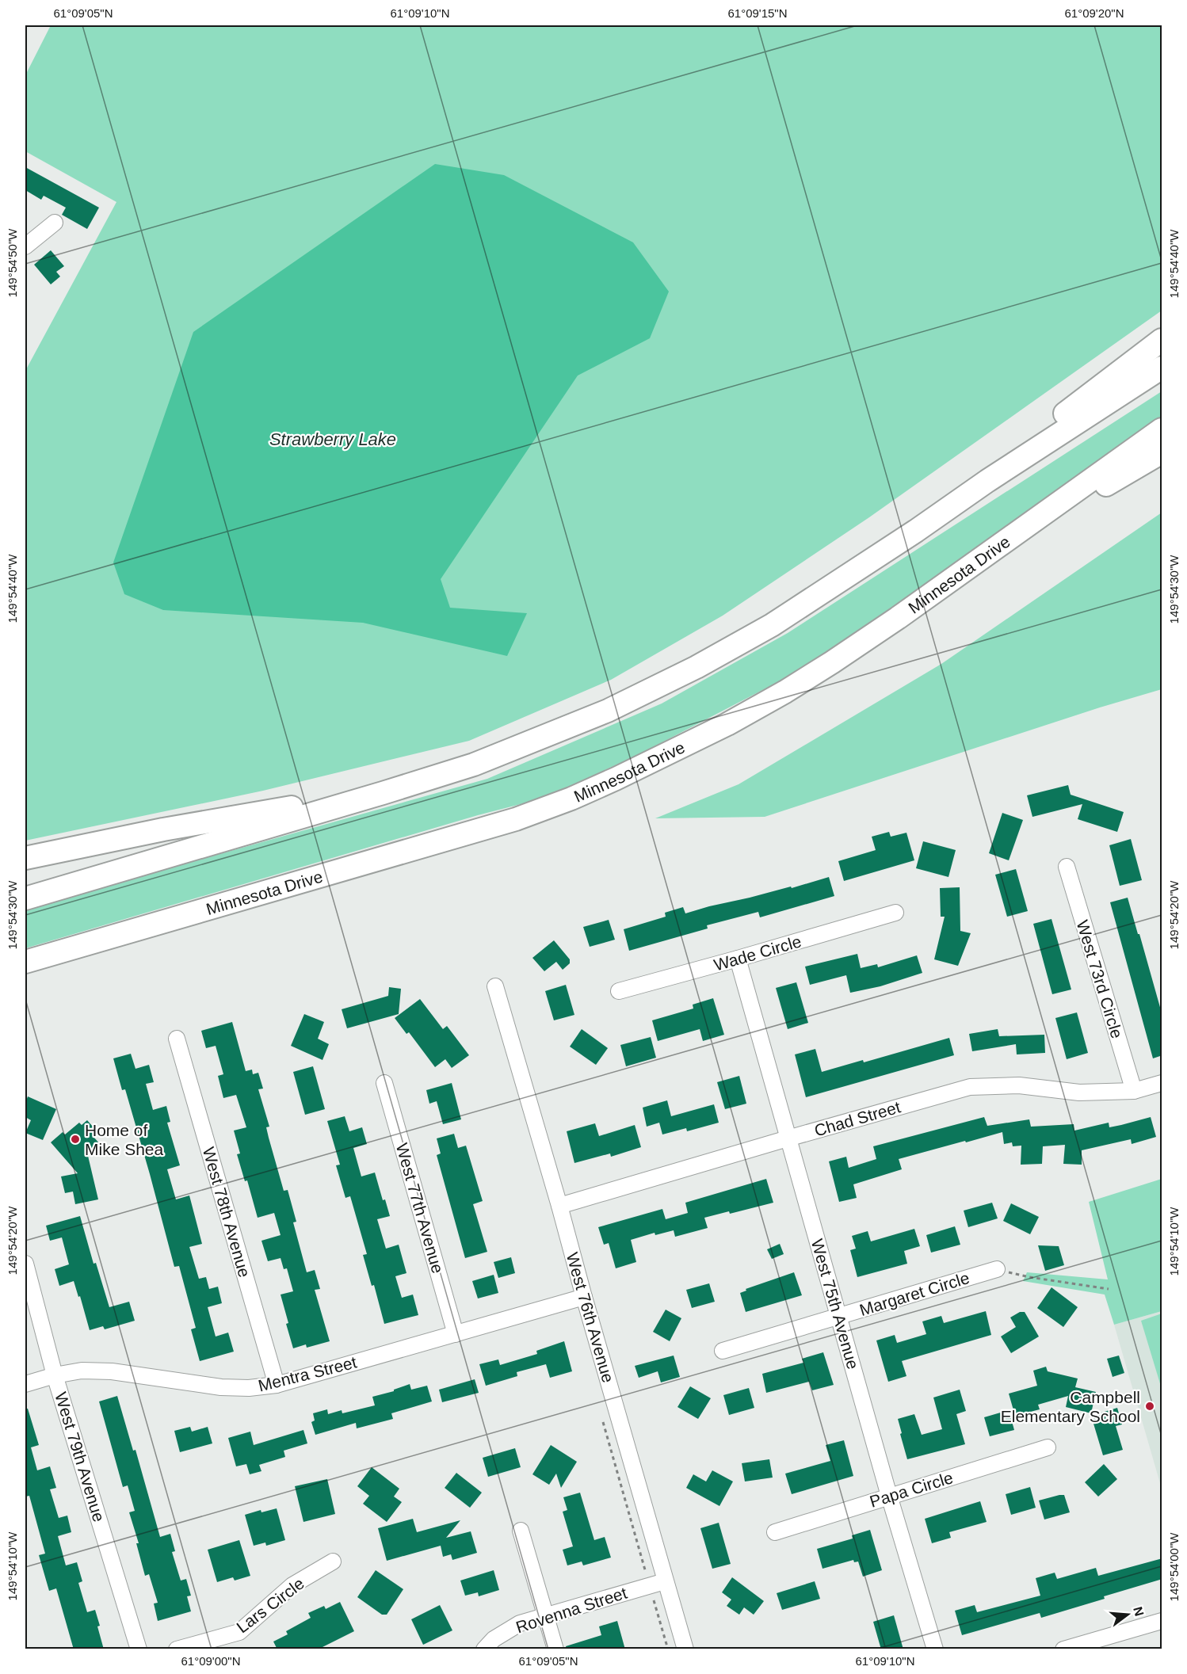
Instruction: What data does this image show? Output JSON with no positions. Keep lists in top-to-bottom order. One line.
{"streets":{"highway":["Minnesota Drive"],"street":["Wade Circle","West 73rd Circle","Chad Street","West 77th Avenue","West 78th Avenue","Margaret Circle","West 75th Avenue","West 76th Avenue","Mentra Street","West 79th Avenue","Papa Circle","Lars Circle","Rovenna Street"]},"crossings":[["Wade Circle","West 75th Avenue"],["West 73rd Circle","Chad Street"],["Chad Street","West 75th Avenue"],["Chad Street","West 76th Avenue"],["West 77th Avenue","Mentra Street"],["West 78th Avenue","Mentra Street"],["Margaret Circle","West 75th Avenue"],["West 75th Avenue","Papa Circle"],["West 76th Avenue","Mentra Street"],["West 76th Avenue","Rovenna Street"],["Mentra Street","West 79th Avenue"]],"water":["Strawberry Lake"],"places":["Home of Mike Shea","Campbell Elementary School"],"north":"right","coordinates":["61°09'05\"N","61°09'10\"N","61°09'15\"N","61°09'20\"N","149°54'50\"W","149°54'40\"W","149°54'30\"W","149°54'20\"W","149°54'10\"W","149°54'00\"W","61°09'00\"N"]}
